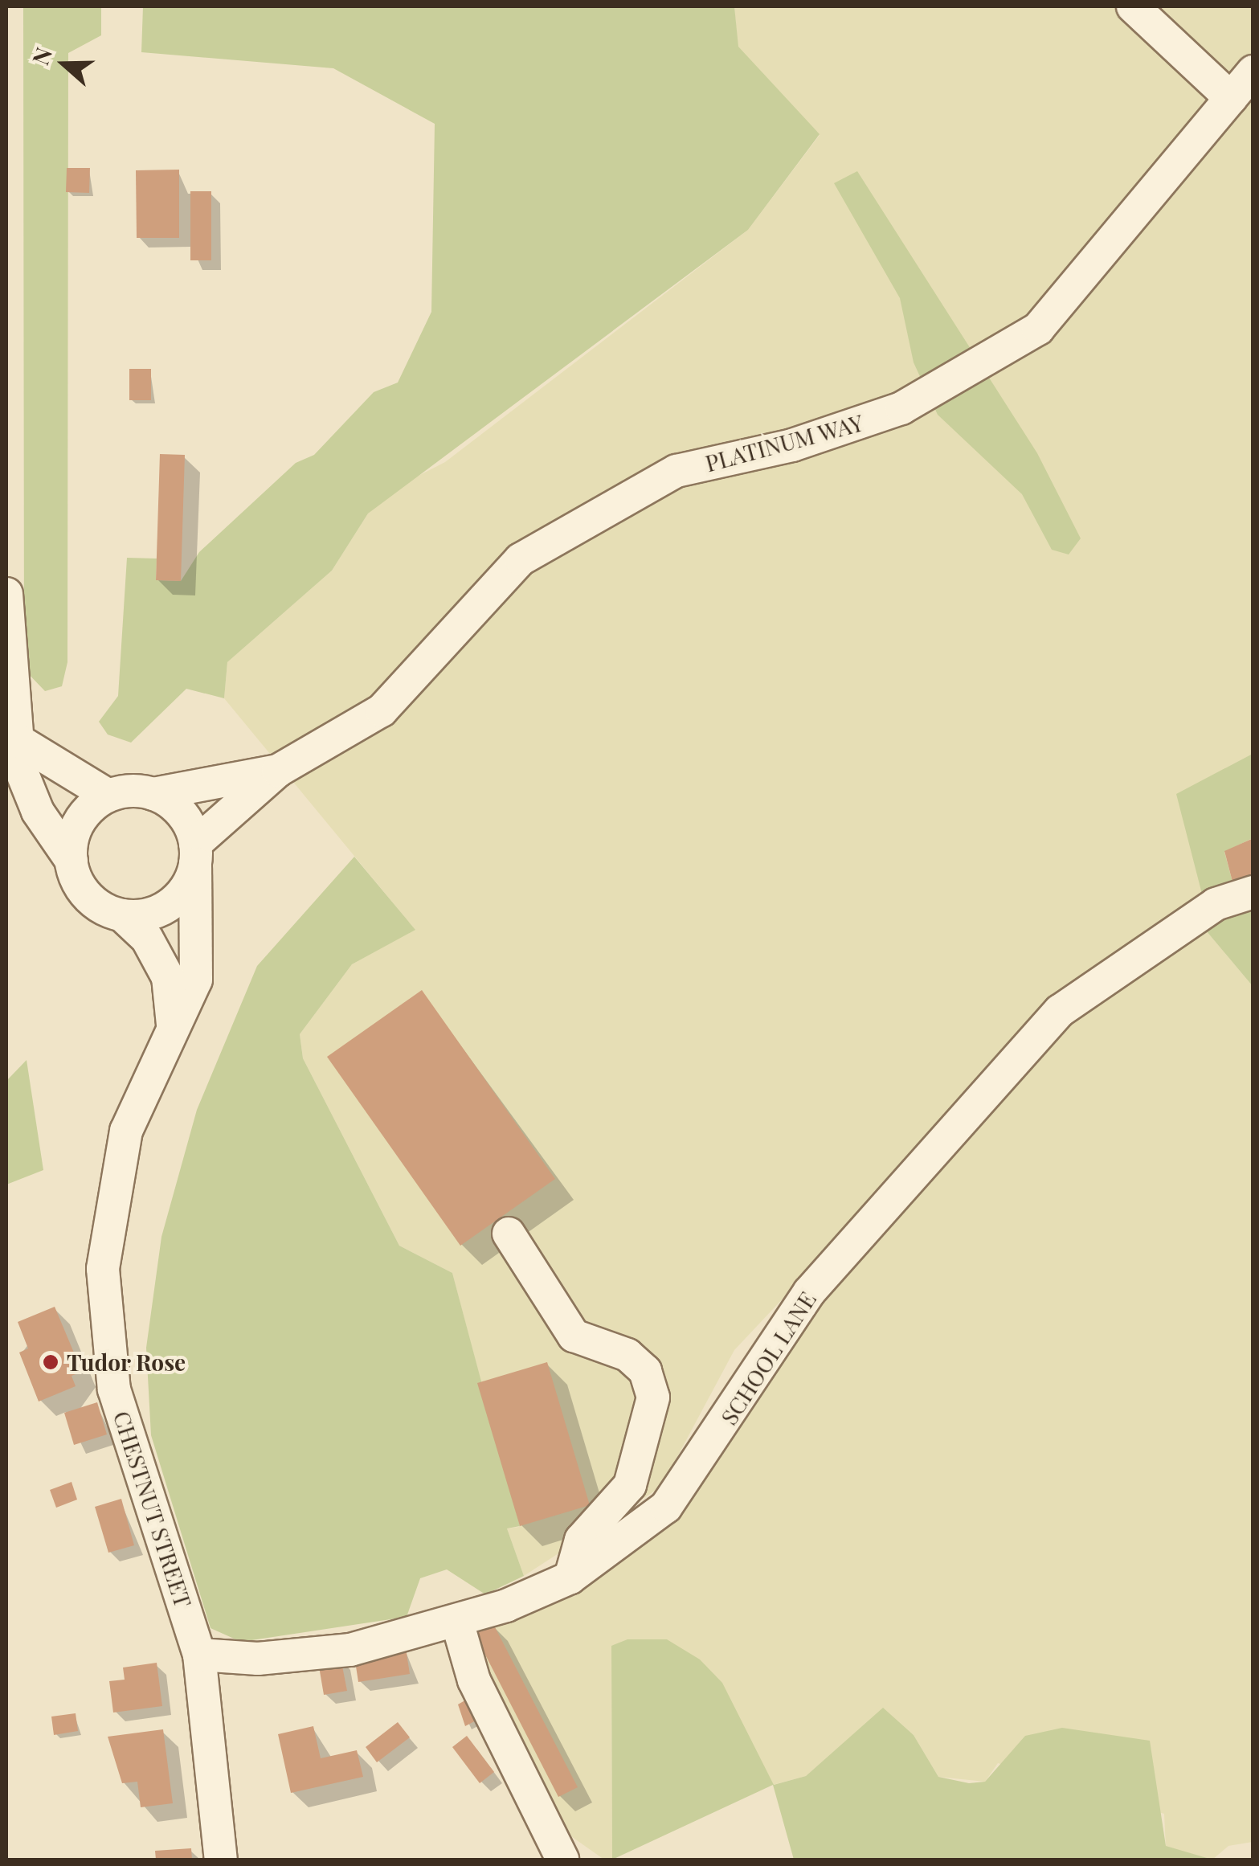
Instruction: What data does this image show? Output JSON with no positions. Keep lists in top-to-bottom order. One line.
{"streets":{"street":["PLATINUM WAY","SCHOOL LANE","CHESTNUT STREET"]},"crossings":[["PLATINUM WAY","CHESTNUT STREET"],["SCHOOL LANE","CHESTNUT STREET"]],"places":["Tudor Rose"],"north":"left"}
